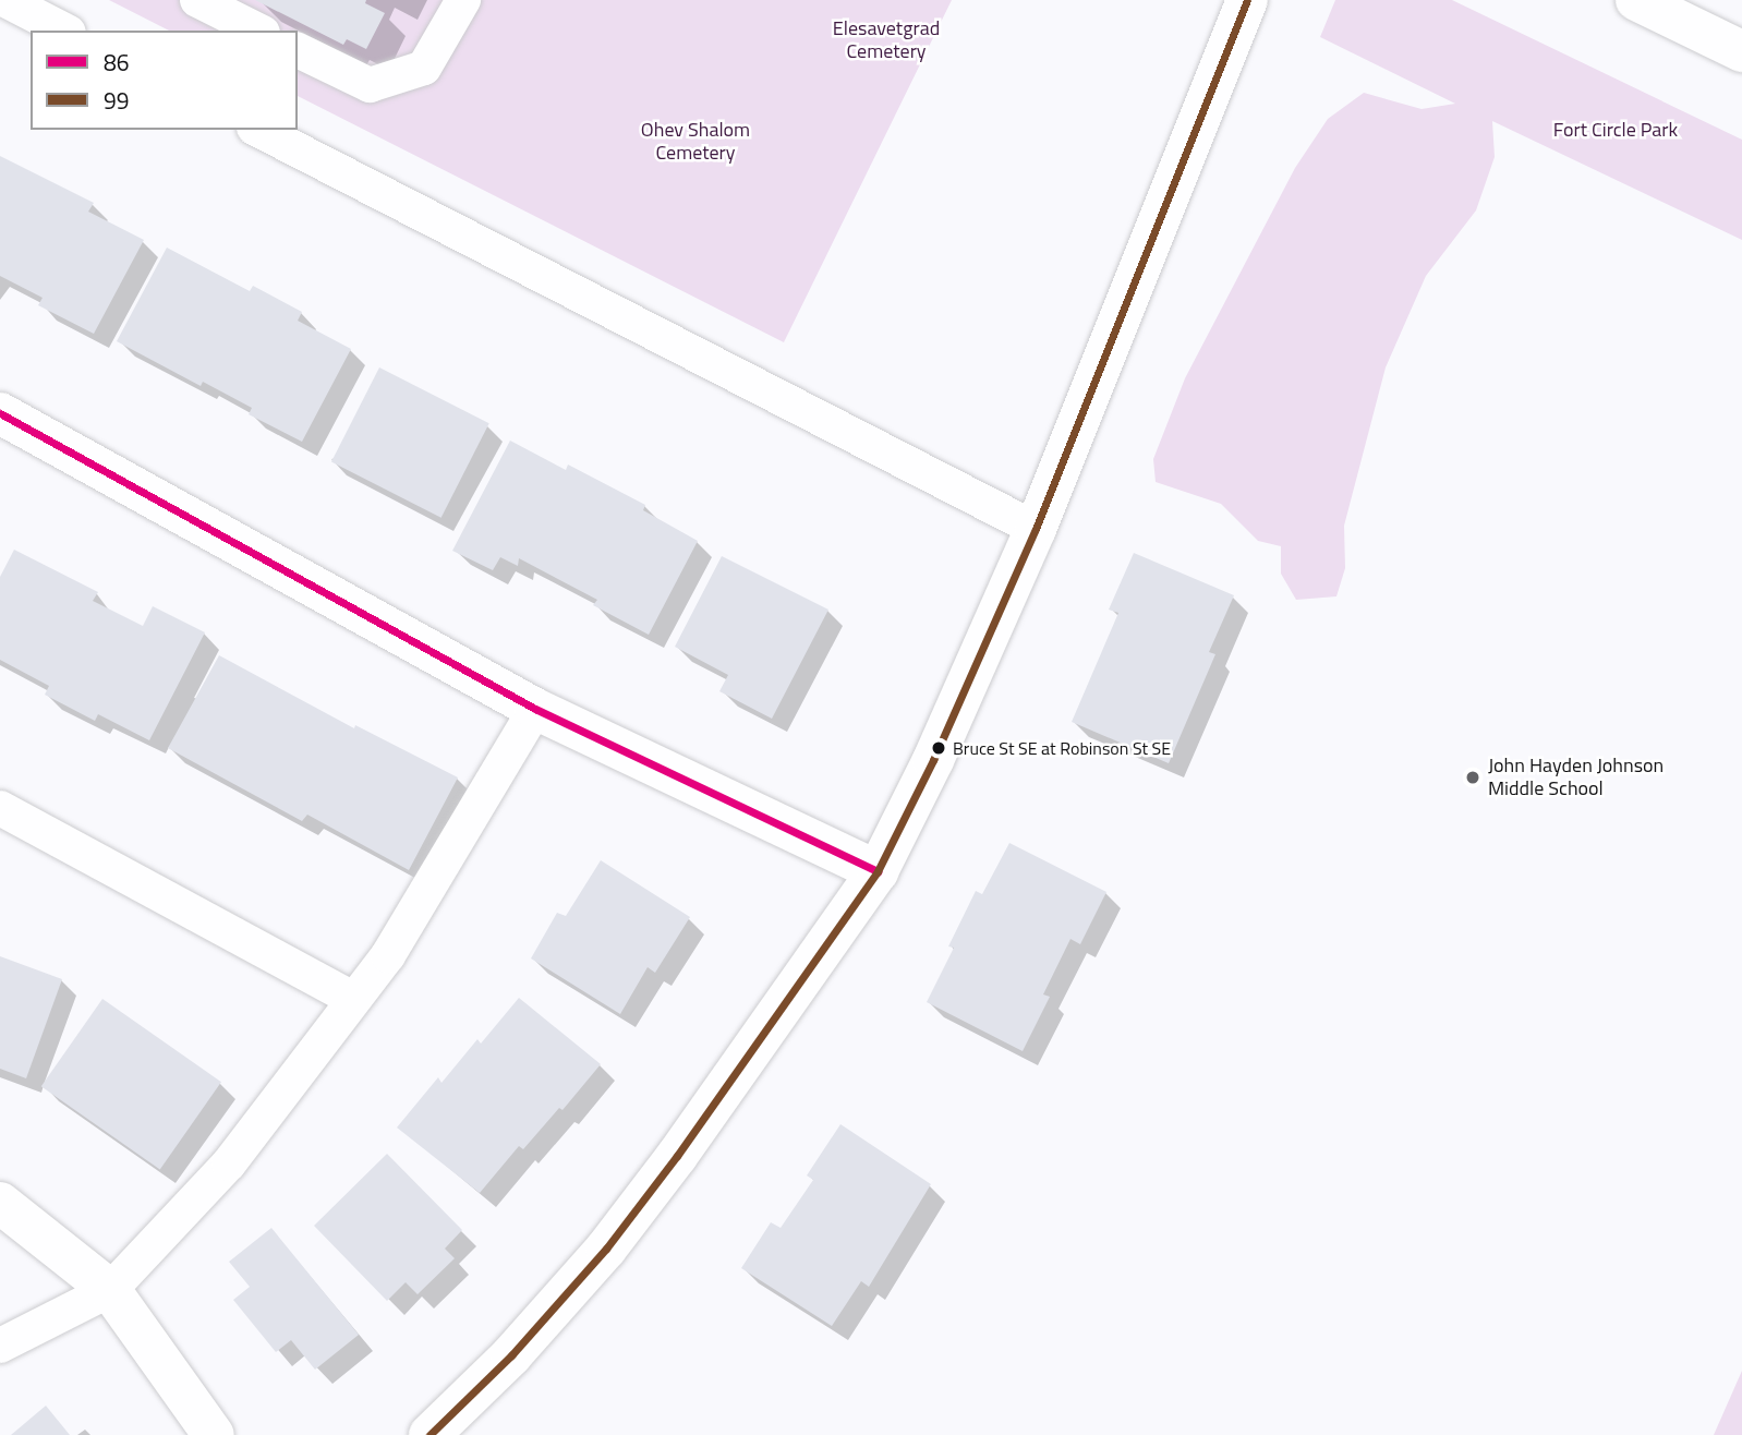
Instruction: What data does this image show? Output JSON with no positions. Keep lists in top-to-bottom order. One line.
{"parks":["Elesavetgrad Cemetery","Fort Circle Park","Ohev Shalom Cemetery"],"places":["Bruce St SE at Robinson St SE","John Hayden Johnson Middle School"],"lines":["transit line 99","transit line 86"],"legend":["86","99"]}
